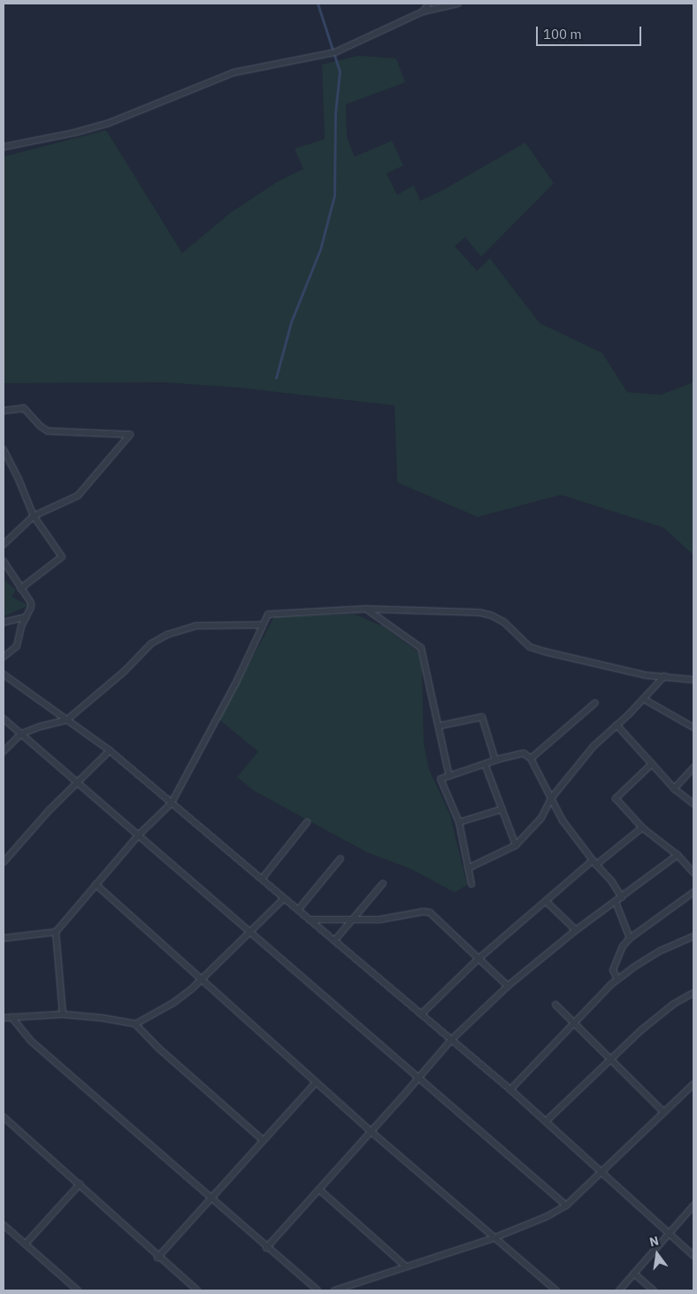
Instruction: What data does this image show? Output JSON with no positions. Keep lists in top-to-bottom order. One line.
{"scale_bar":"100 m","north":"top"}
